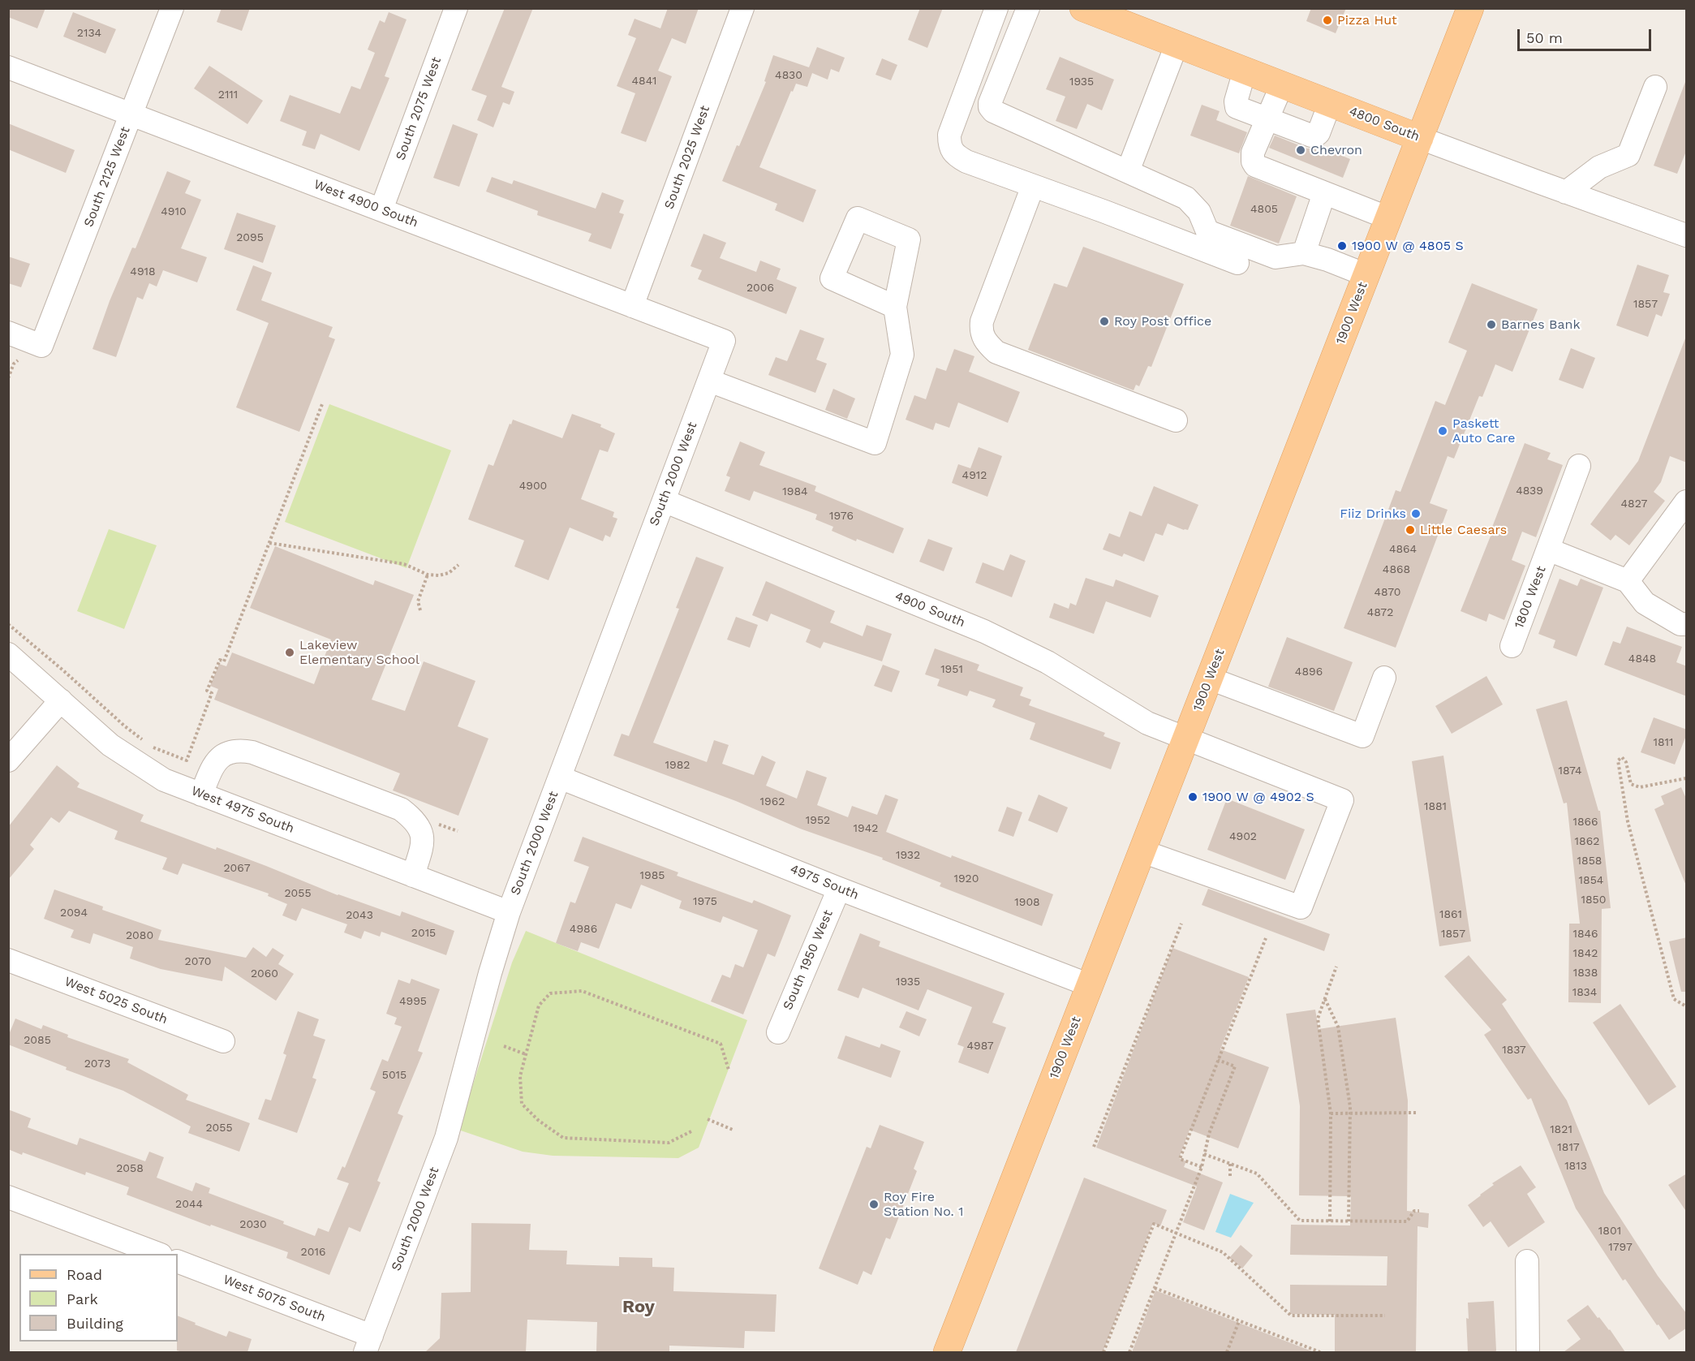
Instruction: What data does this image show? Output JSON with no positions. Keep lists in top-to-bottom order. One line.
{"streets":{"main road":["4800 South","1900 West"],"street":["South 2075 West","South 2025 West","South 2125 West","West 4900 South","South 2000 West","1800 West","4900 South","West 4975 South","4975 South","South 1950 West","West 5025 South","West 5075 South"]},"crossings":[["South 2075 West","West 4900 South"],["4800 South","1900 West"],["South 2025 West","West 4900 South"],["South 2125 West","West 4900 South"],["West 4900 South","South 2000 West"],["1900 West","4900 South"],["1900 West","4975 South"],["South 2000 West","4900 South"],["South 2000 West","West 4975 South"],["South 2000 West","4975 South"],["South 2000 West","West 5075 South"],["4975 South","South 1950 West"]],"districts":["Roy"],"places":["Pizza Hut","Chevron","1900 W @ 4805 S","Roy Post Office","Barnes Bank","Paskett Auto Care","Fiiz Drinks","Little Caesars","Lakeview Elementary School","1900 W @ 4902 S","Roy Fire Station No. 1"],"house_numbers":["2134","4830","4841","1935","2111","4805","4910","2095","4918","2006","1857","4912","4900","4839","1984","4827","1976","4864","4868","4870","4872","4848","1951","4896","1811","1982","1874","1962","1881","1952","1866","1942","4902","1862","1932","1858","2067","1985","1920","1854","2055","1850","1975","1908","2094","1861","2043","4986","2015","1857","1846","2080","1842","2070","1838","2060","1935","1834","4995","2085","4987","1837","2073","5015","2055","1821","1817","1813","2058","2044","2030","1801","1797","2016"],"legend":["Road","Park","Building"],"scale_bar":"50 m"}
